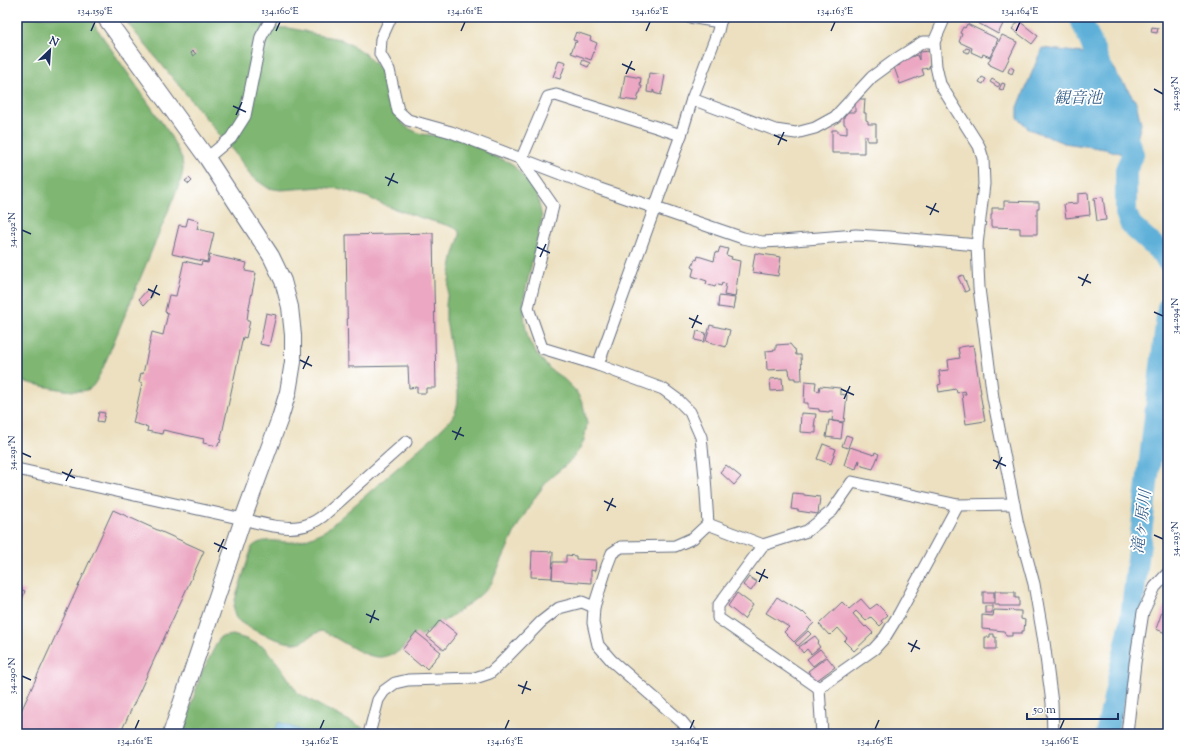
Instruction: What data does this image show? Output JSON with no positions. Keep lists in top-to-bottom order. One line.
{"water":["観音池","滝ヶ原川"],"scale_bar":"50 m","north":"top right","coordinates":["134.159°E","134.160°E","134.161°E","134.162°E","134.163°E","134.164°E","34.295°N","34.292°N","34.294°N","34.291°N","34.293°N","34.290°N","134.165°E","134.166°E"]}
